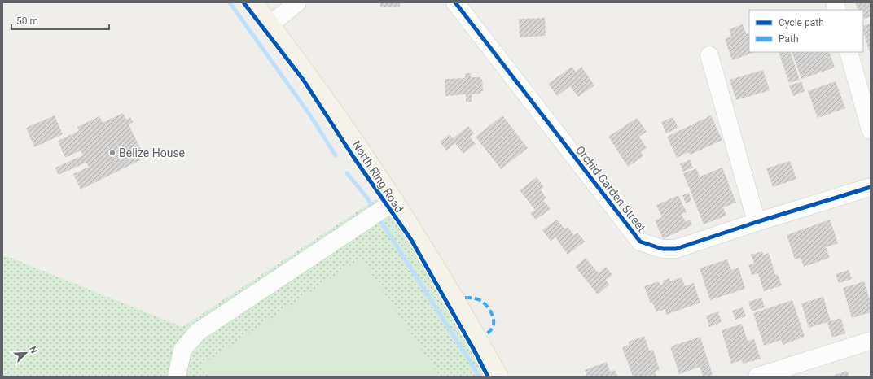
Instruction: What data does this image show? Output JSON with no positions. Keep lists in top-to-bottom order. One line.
{"streets":{"main road":["North Ring Road"],"street":["Orchid Garden Street"]},"places":["Belize House"],"legend":["Cycle path","Path"],"scale_bar":"50 m","north":"top right"}
